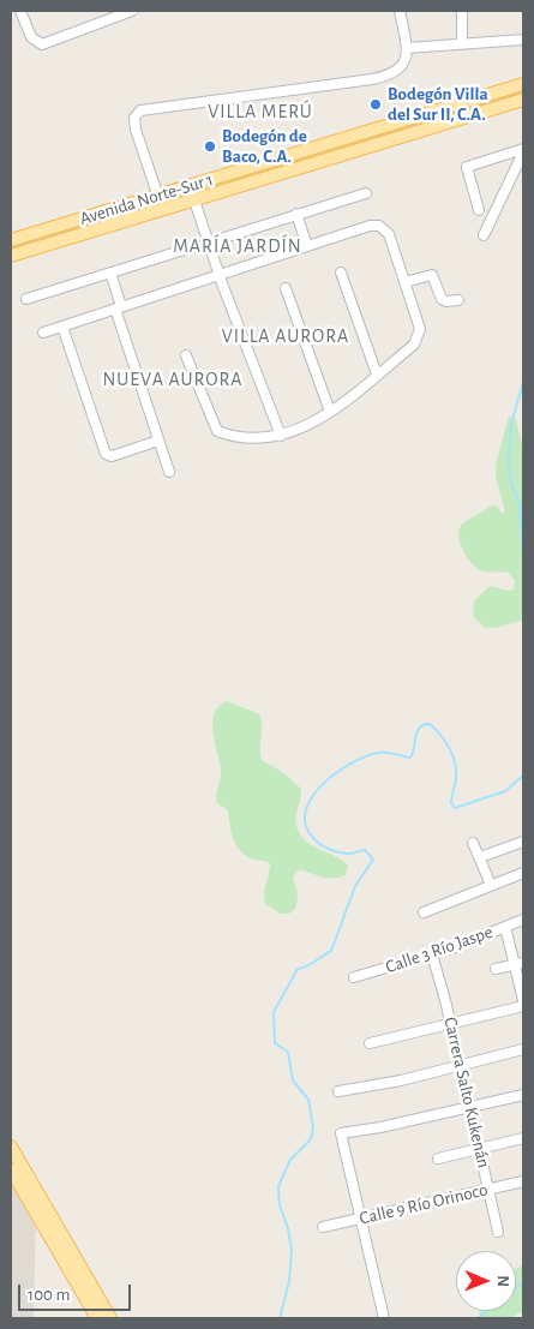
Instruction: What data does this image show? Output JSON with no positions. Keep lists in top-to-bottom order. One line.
{"streets":{"main road":["Avenida Norte-Sur 1"],"street":["Calle 3 Río Jaspe","Carrera Salto Kukenán","Calle 9 Río Orinoco"]},"crossings":[["Calle 3 Río Jaspe","Carrera Salto Kukenán"],["Carrera Salto Kukenán","Calle 9 Río Orinoco"]],"districts":["VILLA MERÚ","MARÍA JARDÍN","VILLA AURORA","NUEVA AURORA"],"places":["Bodegón Villa del Sur II, C.A.","Bodegón de Baco, C.A."],"scale_bar":"100 m","north":"right"}
